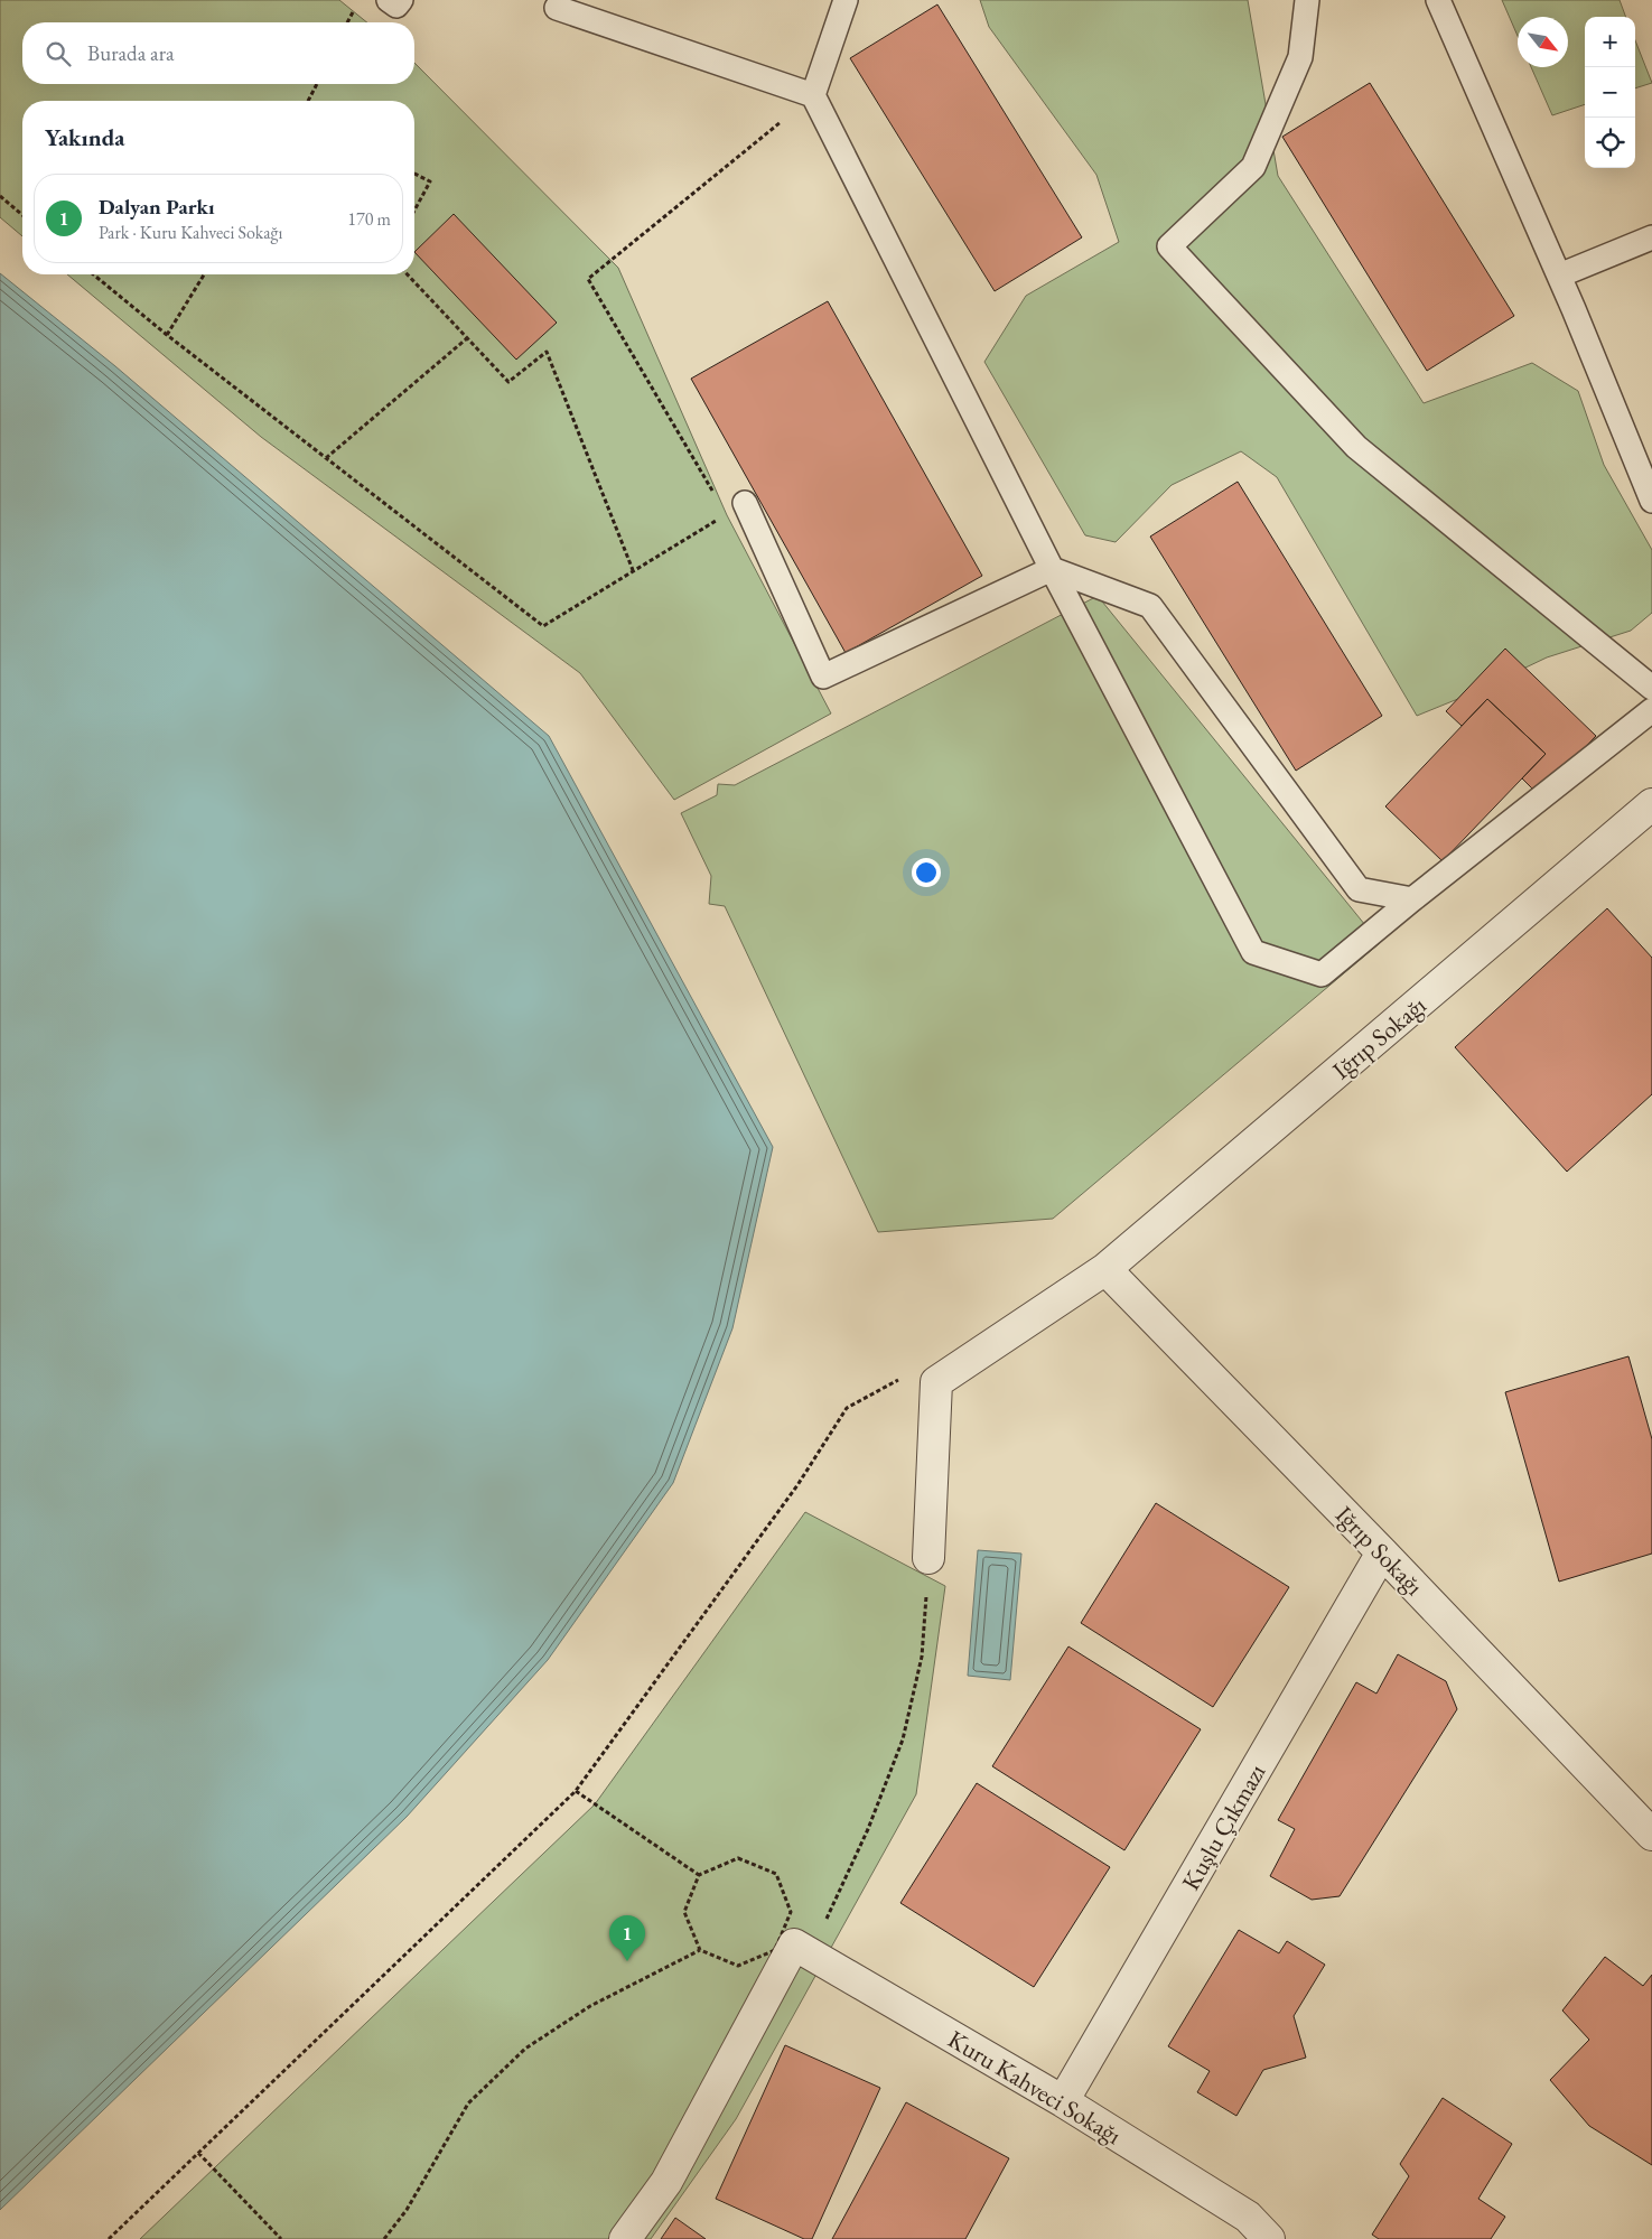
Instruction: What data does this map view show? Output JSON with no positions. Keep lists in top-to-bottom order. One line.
{"streets":{"street":["Iğrıp Sokağı","Kuşlu Çıkmazı","Kuru Kahveci Sokağı"]},"crossings":[["Iğrıp Sokağı","Kuşlu Çıkmazı"],["Kuşlu Çıkmazı","Kuru Kahveci Sokağı"]],"north":"bottom right","page":{"map_buttons":["+","−"],"search":"Burada ara","heading":"Yakında","list":[{"mark":"1","name":"Dalyan Parkı","note":"Park · Kuru Kahveci Sokağı","value":"170 m"}],"pins":"1"}}
